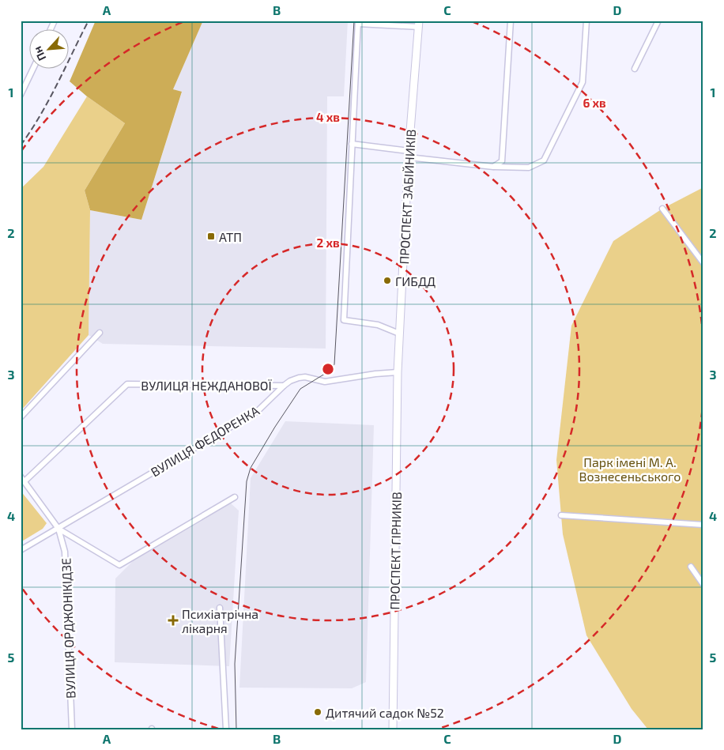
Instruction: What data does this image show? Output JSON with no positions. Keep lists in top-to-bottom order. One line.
{"streets":{"main road":["ПРОСПЕКТ ЗАБІЙНИКІВ","ПРОСПЕКТ ГІРНИКІВ"],"street":["ВУЛИЦЯ НЕЖДАНОВОЇ","ВУЛИЦЯ ФЕДОРЕНКА","ВУЛИЦЯ ОРДЖОНІКІДЗЕ"]},"crossings":[["ПРОСПЕКТ ЗАБІЙНИКІВ","ВУЛИЦЯ ФЕДОРЕНКА"],["ПРОСПЕКТ ЗАБІЙНИКІВ","ПРОСПЕКТ ГІРНИКІВ"],["ВУЛИЦЯ НЕЖДАНОВОЇ","ВУЛИЦЯ ФЕДОРЕНКА"],["ВУЛИЦЯ ФЕДОРЕНКА","ПРОСПЕКТ ГІРНИКІВ"],["ВУЛИЦЯ ФЕДОРЕНКА","ВУЛИЦЯ ОРДЖОНІКІДЗЕ"]],"parks":["Парк імені М. А. Вознесеньського"],"places":{"transit":["АТП"],"other":["ГИБДД","Дитячий садок №52"],"health":["Психіатрічна лікарня"]},"north":"bottom left","grid":{"columns":["A","B","C","D"],"rows":["1","2","3","4","5"]},"rings":["6 хв","4 хв","2 хв"]}
